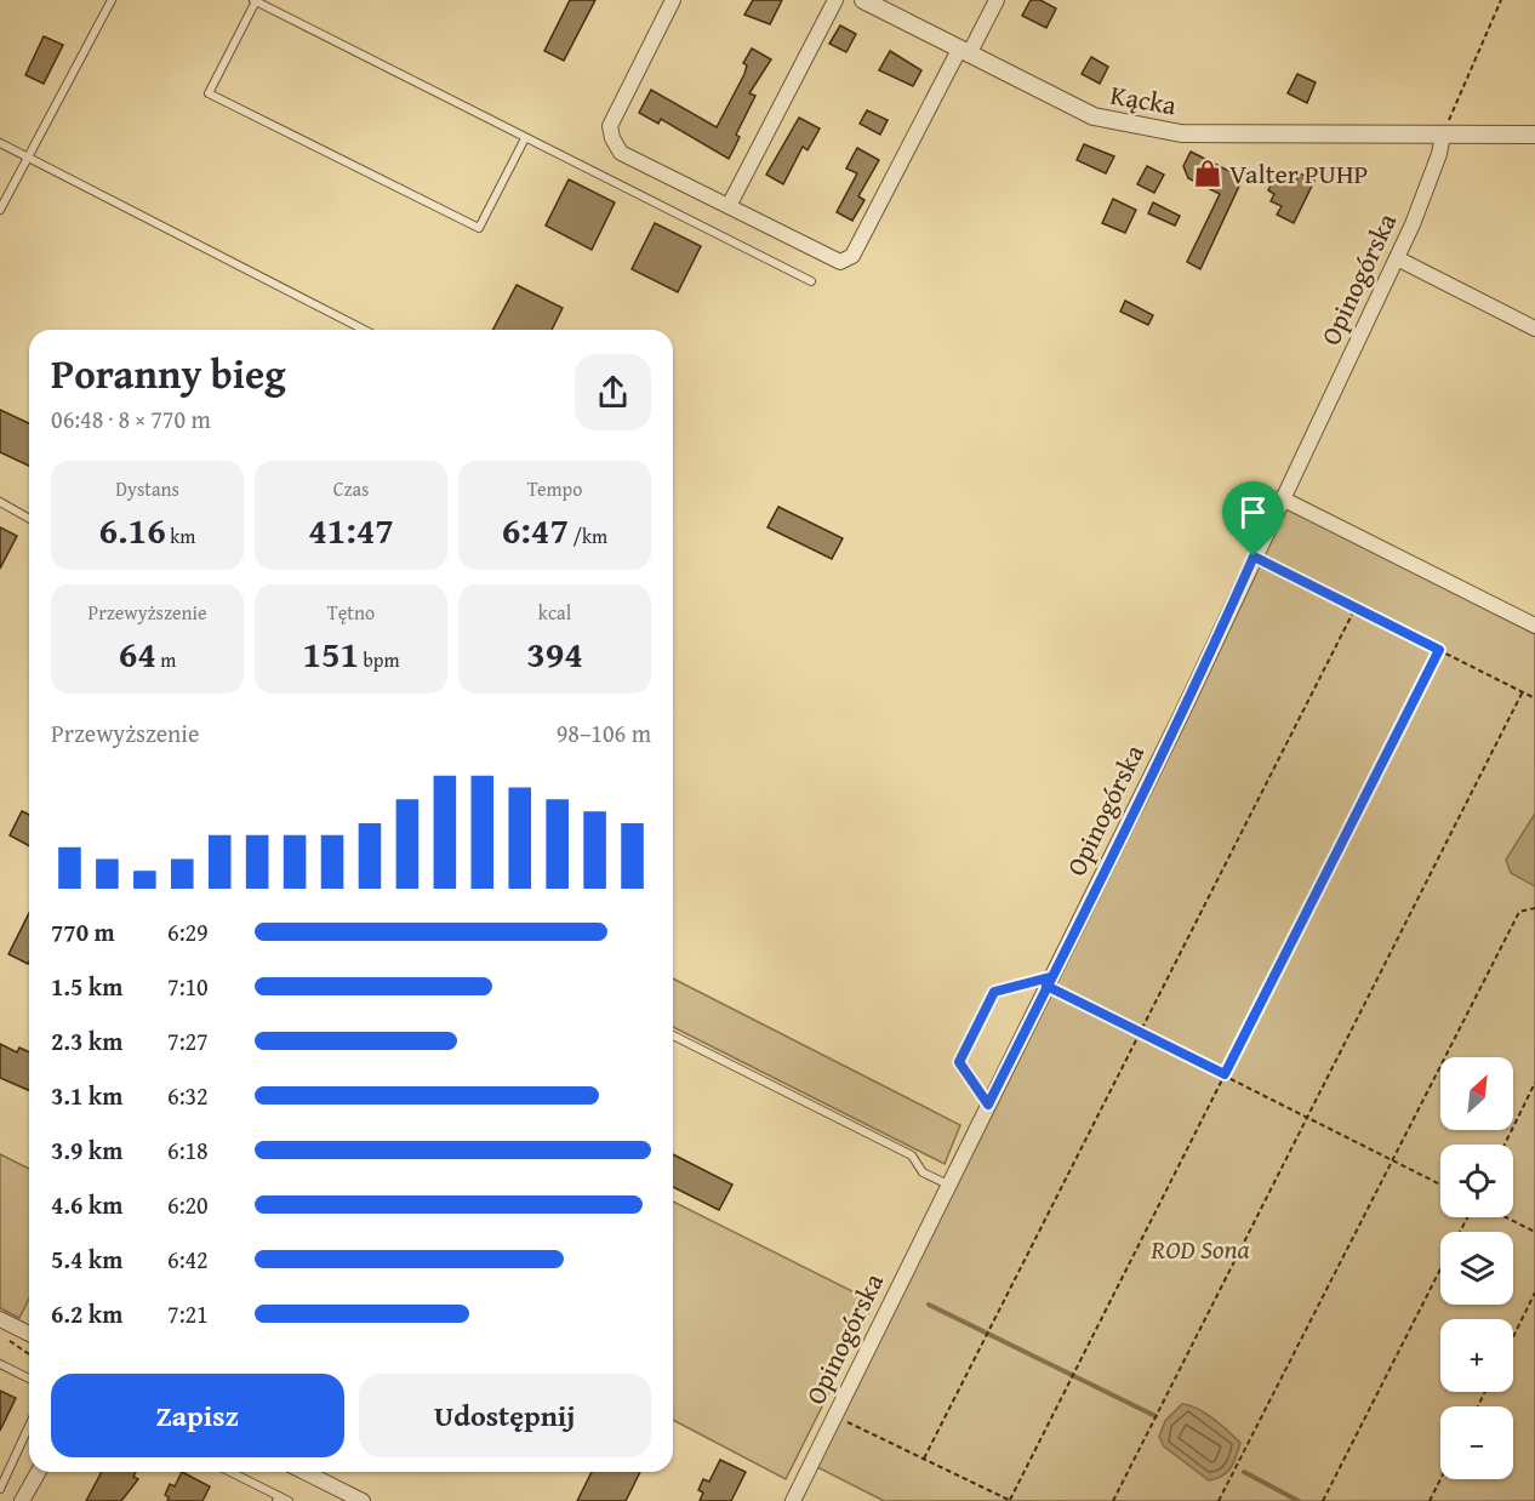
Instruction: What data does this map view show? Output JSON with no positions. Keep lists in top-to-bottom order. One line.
{"streets":{"street":["Kącka","Opinogórska"]},"crossings":[["Kącka","Opinogórska"]],"parks":["ROD Sona"],"places":{"shop":["Valter PUHP"]},"north":"top right","page":{"heading":["Poranny bieg","06:48 · 8 × 770 m"],"stats":[["Dystans","6.16 km"],["Czas","41:47"],["Tempo","6:47 /km"],["Przewyższenie","64 m"],["Tętno","151 bpm"],["kcal","394"]],"chart":["Przewyższenie","98–106 m"],"list":[{"name":"770 m","note":"6:29"},{"name":"1.5 km","note":"7:10"},{"name":"2.3 km","note":"7:27"},{"name":"3.1 km","note":"6:32"},{"name":"3.9 km","note":"6:18"},{"name":"4.6 km","note":"6:20"},{"name":"5.4 km","note":"6:42"},{"name":"6.2 km","note":"7:21"}],"map_buttons":["+","−"],"buttons":["Zapisz","Udostępnij"]}}
